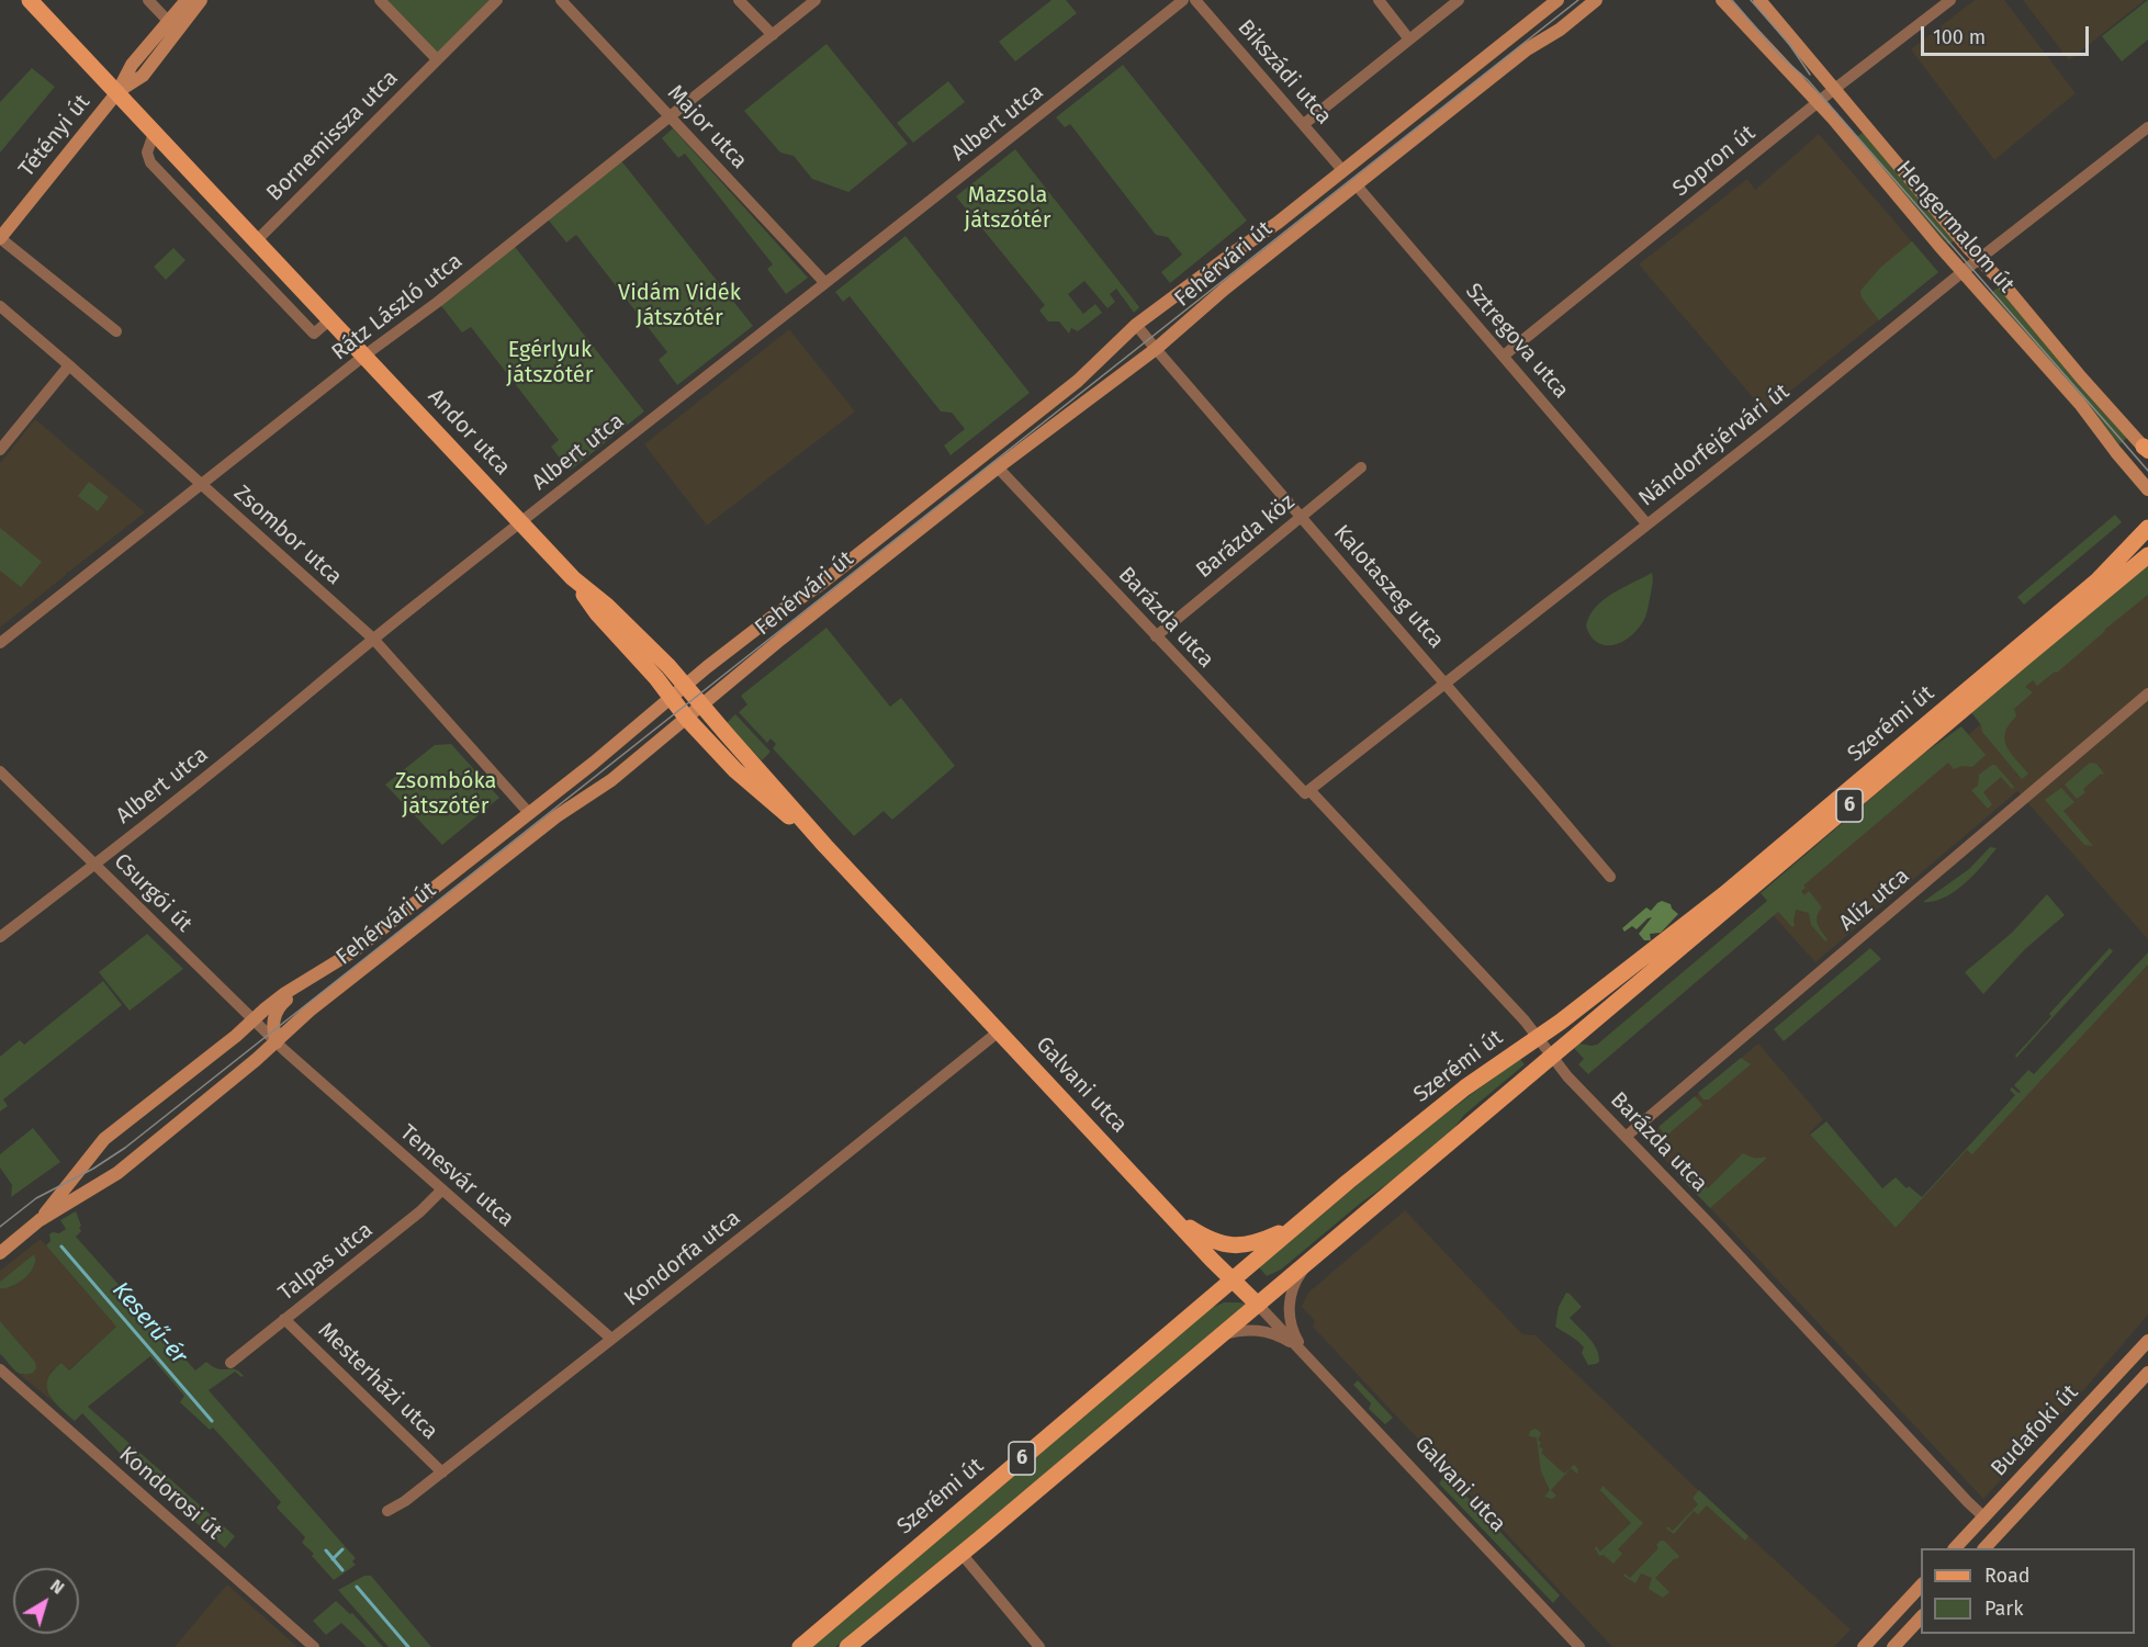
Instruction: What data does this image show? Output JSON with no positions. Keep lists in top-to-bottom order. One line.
{"streets":{"main road":["Andor utca","Szerémi út","6","Galvani utca"],"street":["Bikszádi utca","Albert utca","Major utca","Tétényi út","Bornemissza utca","Sopron út","Hengermalom út","Fehérvári út","Rátz László utca","Sztregova utca","Nándorfejérvári út","Zsombor utca","Barázda köz","Kalotaszeg utca","Barázda utca","Csurgói út","Alíz utca","Temesvár utca","Kondorfa utca","Talpas utca","Mesterházi utca","Budafoki út","Kondorosi út"]},"crossings":[["Bikszádi utca","Fehérvári út"],["Albert utca","Major utca"],["Albert utca","Andor utca"],["Albert utca","Zsombor utca"],["Albert utca","Csurgói út"],["Major utca","Rátz László utca"],["Tétényi út","Andor utca"],["Bornemissza utca","Andor utca"],["Sopron út","Hengermalom út"],["Sopron út","Sztregova utca"],["Hengermalom út","Nándorfejérvári út"],["Fehérvári út","Sztregova utca"],["Fehérvári út","Andor utca"],["Fehérvári út","Zsombor utca"],["Fehérvári út","Kalotaszeg utca"],["Fehérvári út","Barázda utca"],["Fehérvári út","Csurgói út"],["Fehérvári út","Galvani utca"],["Fehérvári út","Temesvár utca"],["Rátz László utca","Andor utca"],["Rátz László utca","Zsombor utca"],["Sztregova utca","Nándorfejérvári út"],["Andor utca","Galvani utca"],["Nándorfejérvári út","Kalotaszeg utca"],["Nándorfejérvári út","Barázda utca"],["Barázda köz","Kalotaszeg utca"],["Barázda köz","Barázda utca"],["Barázda utca","Szerémi út"],["Barázda utca","Alíz utca"],["Barázda utca","Budafoki út"],["Szerémi út","Galvani utca"],["Csurgói út","Temesvár utca"],["Galvani utca","Kondorfa utca"],["Temesvár utca","Kondorfa utca"],["Temesvár utca","Talpas utca"],["Kondorfa utca","Mesterházi utca"],["Talpas utca","Mesterházi utca"]],"water":["Keserű-ér"],"parks":["Mazsola játszótér","Vidám Vidék Játszótér","Egérlyuk játszótér","Zsombóka játszótér"],"legend":["Road","Park"],"scale_bar":"100 m","north":"top right"}
